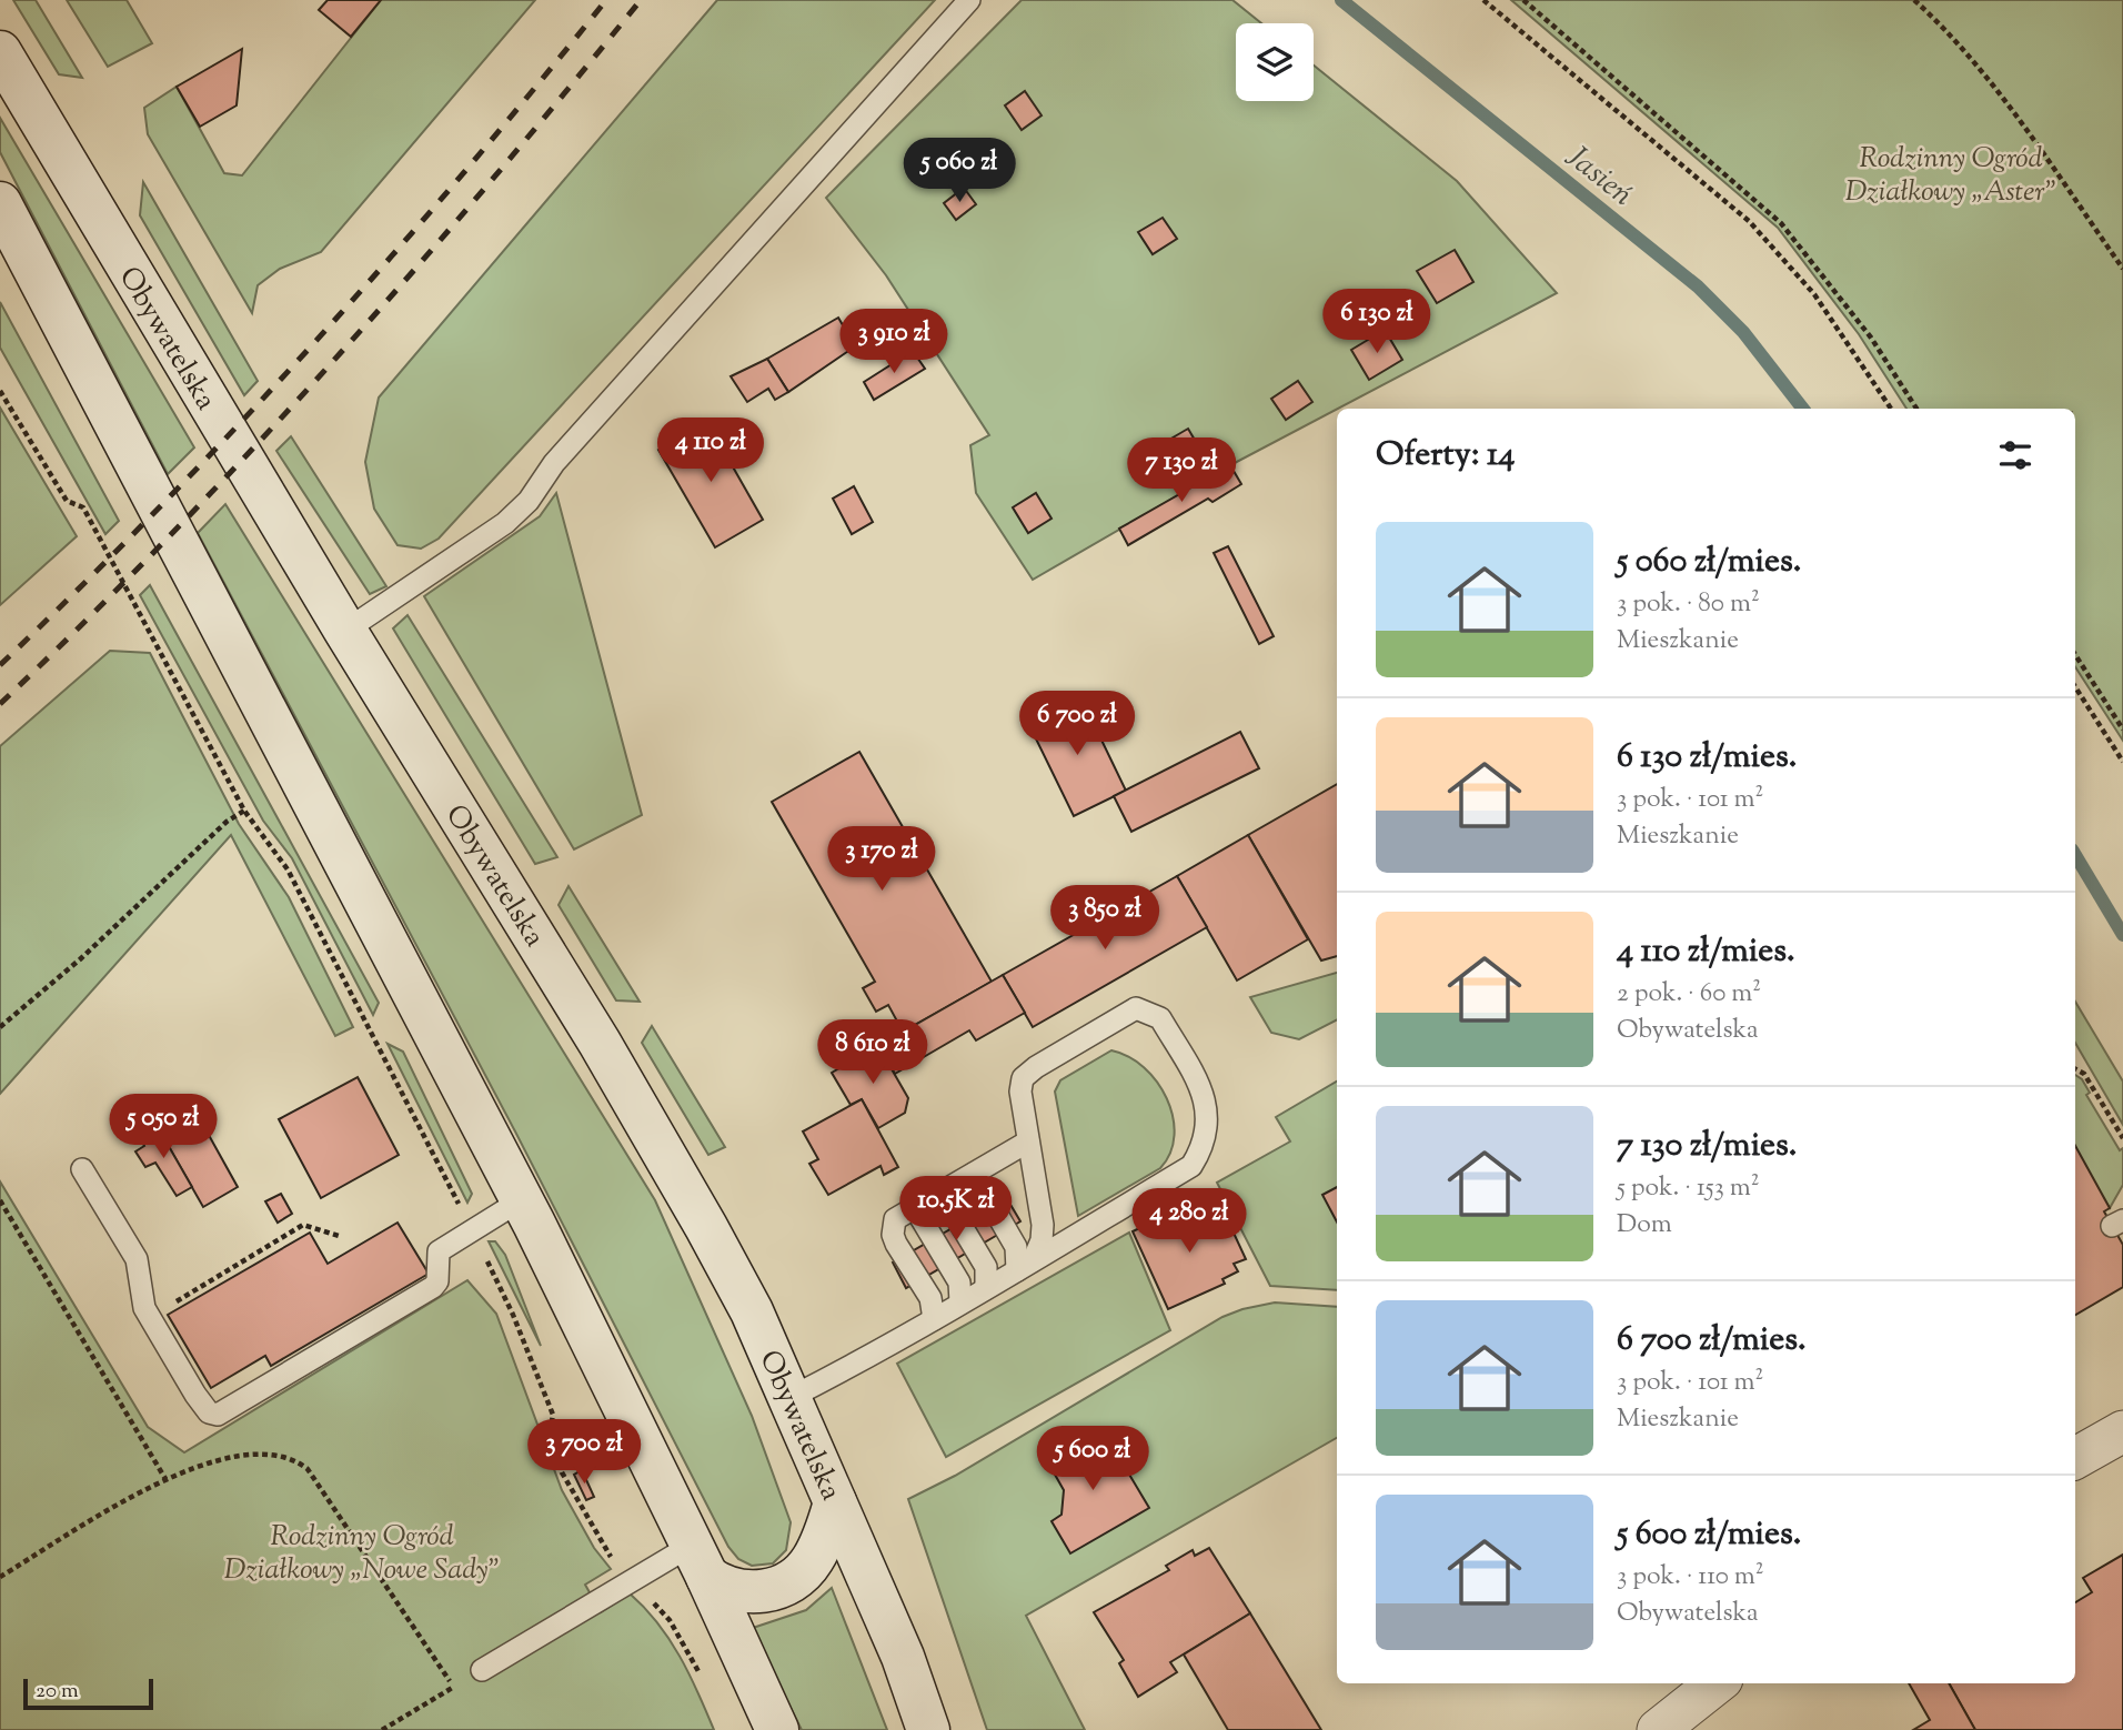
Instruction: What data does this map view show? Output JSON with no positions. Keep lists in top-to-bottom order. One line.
{"streets":{"main road":["Obywatelska"]},"water":["Jasień"],"parks":["Rodzinny Ogród Działkowy „Aster”","Rodzinny Ogród Działkowy „Nowe Sady”"],"scale_bar":"20 m","page":{"price":["5 060 zł","6 130 zł","3 910 zł","4 110 zł","7 130 zł","6 700 zł","3 170 zł","3 850 zł","8 610 zł","5 050 zł","10.5K zł","4 280 zł","3 700 zł","5 600 zł"],"heading":"Oferty: 14","list":[{"name":"5 060 zł/mies.","note":"3 pok. · 80 m² · Mieszkanie"},{"name":"6 130 zł/mies.","note":"3 pok. · 101 m² · Mieszkanie"},{"name":"4 110 zł/mies.","note":"2 pok. · 60 m² · Obywatelska"},{"name":"7 130 zł/mies.","note":"5 pok. · 153 m² · Dom"},{"name":"6 700 zł/mies.","note":"3 pok. · 101 m² · Mieszkanie"},{"name":"5 600 zł/mies.","note":"3 pok. · 110 m² · Obywatelska"}],"scale":"20 m"}}
